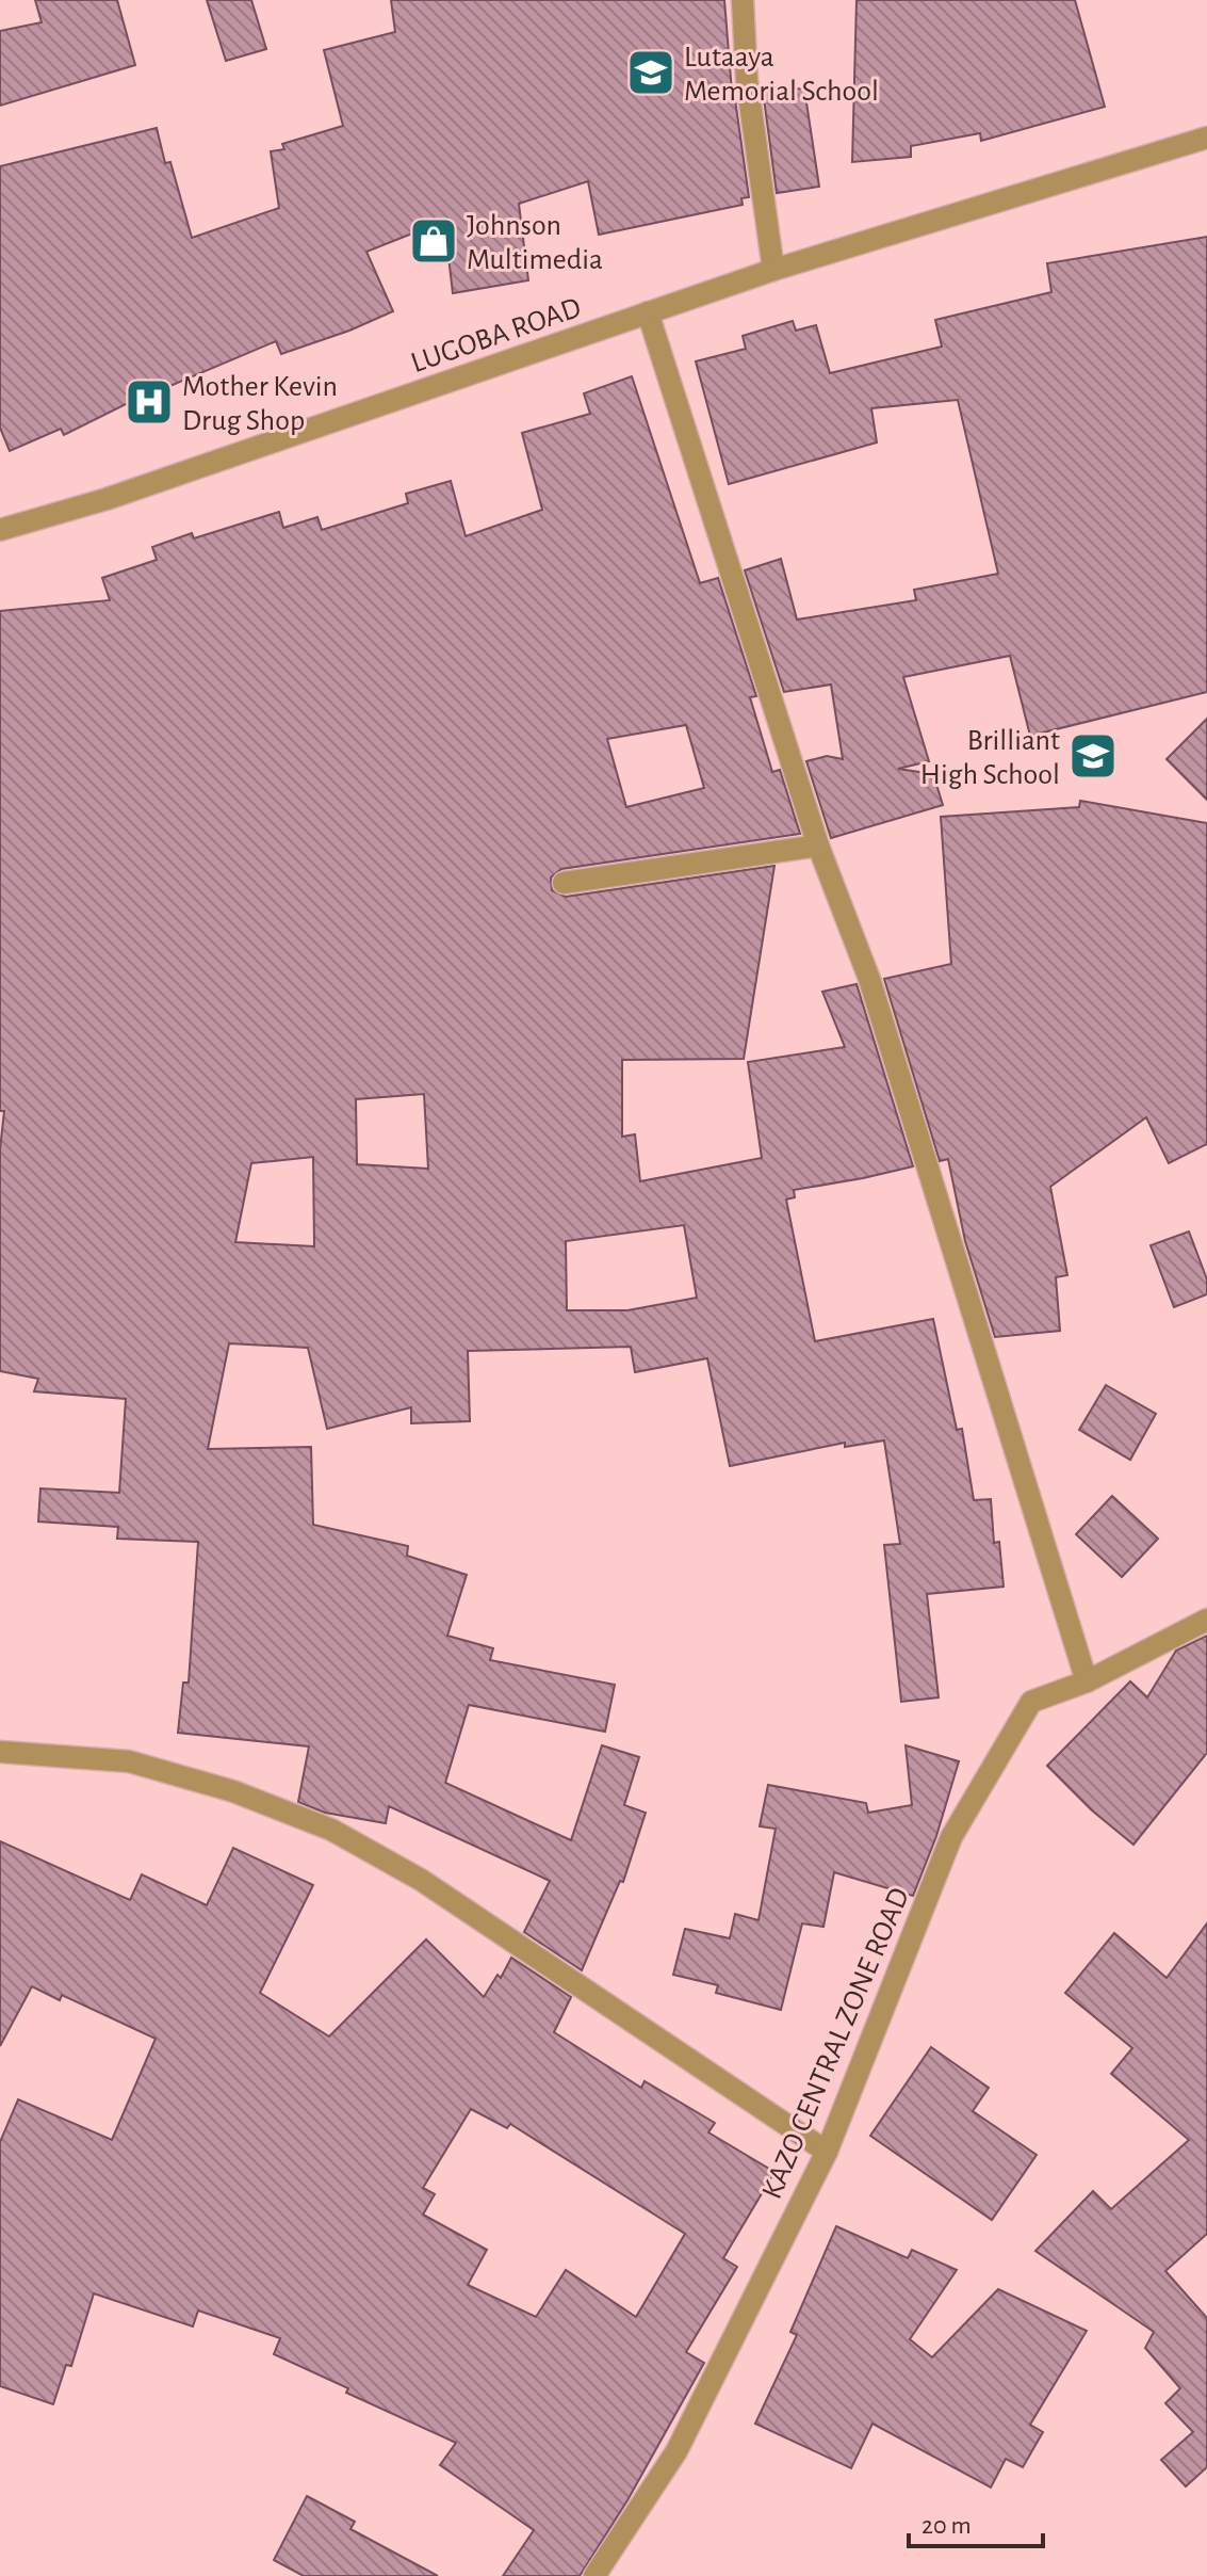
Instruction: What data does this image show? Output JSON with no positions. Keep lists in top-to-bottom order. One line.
{"streets":{"street":["LUGOBA ROAD","KAZO CENTRAL ZONE ROAD"]},"places":{"school or university":["Lutaaya Memorial School","Brilliant High School"],"shop":["Johnson Multimedia"],"hospital":["Mother Kevin Drug Shop"]},"scale_bar":"20 m"}
